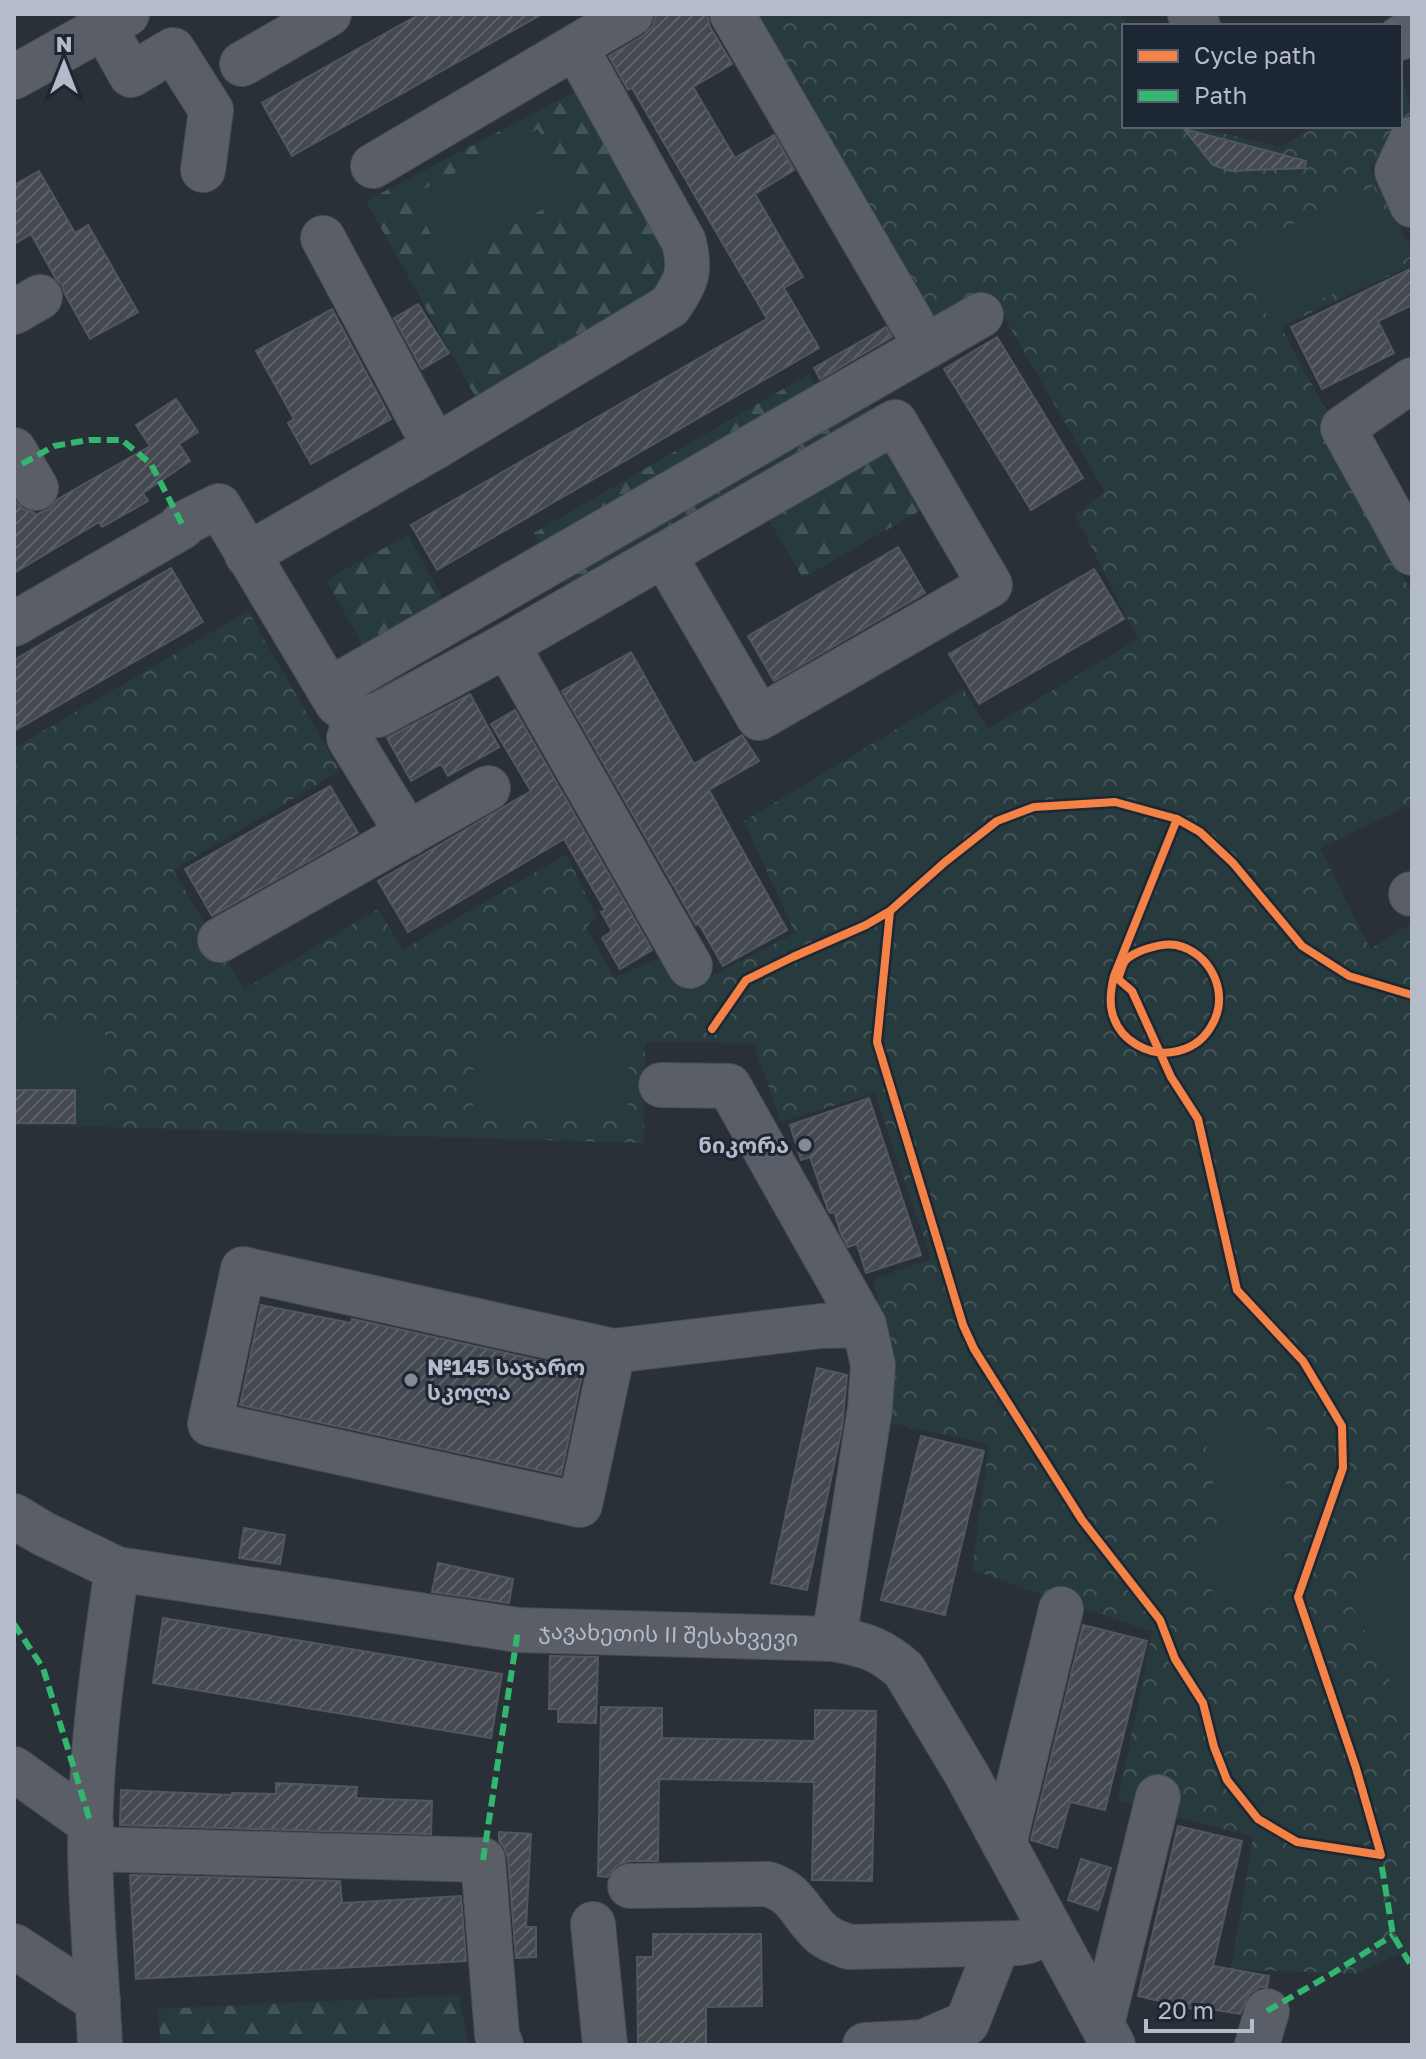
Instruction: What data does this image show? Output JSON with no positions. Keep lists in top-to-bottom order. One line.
{"streets":{"street":["ჯავახეთის II შესახვევი"]},"places":["ნიკორა","№145 საჯარო სკოლა"],"legend":["Cycle path","Path"],"scale_bar":"20 m","north":"top"}
